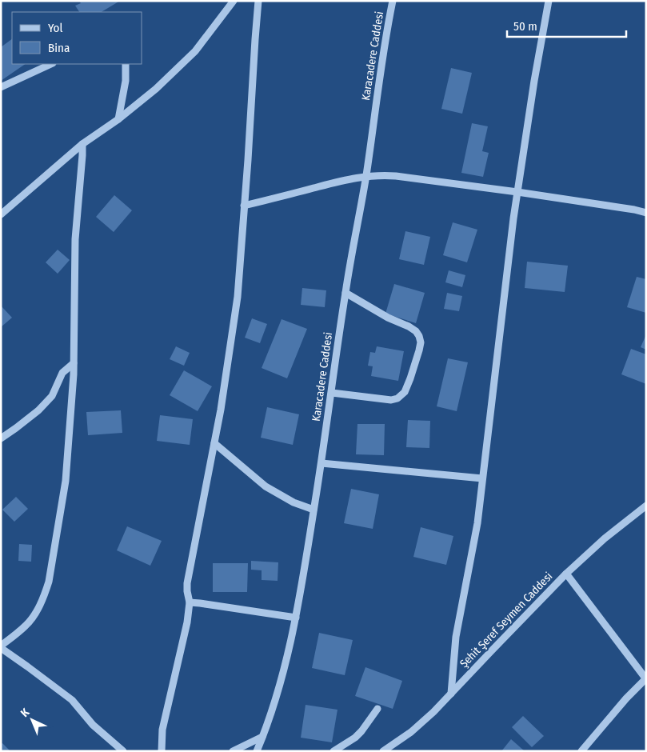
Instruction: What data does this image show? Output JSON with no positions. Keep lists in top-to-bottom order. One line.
{"streets":{"street":["Karacadere Caddesi","Şehit Şeref Seymen Caddesi"]},"legend":["Yol","Bina"],"scale_bar":"50 m","north":"top left"}
